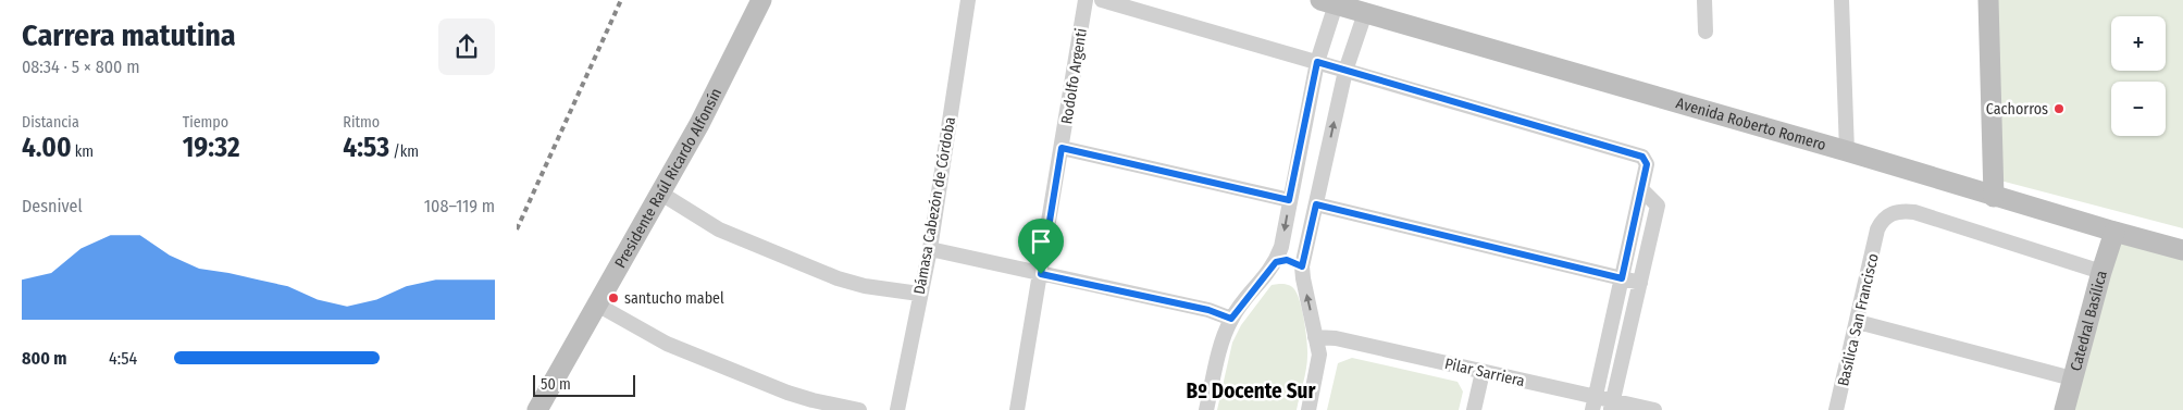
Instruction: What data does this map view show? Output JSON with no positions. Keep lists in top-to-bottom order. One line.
{"streets":{"main road":["Avenida Roberto Romero","Presidente Raúl Ricardo Alfonsín","Catedral Basílica"],"street":["Rodolfo Argenti","Dámasa Cabezón de Córdoba","Basílica San Francisco","Pilar Sarriera"]},"crossings":[["Avenida Roberto Romero","Catedral Basílica"],["Basílica San Francisco","Catedral Basílica"]],"districts":["Bº Docente Sur"],"places":["Cachorros","santucho mabel"],"scale_bar":"50 m","page":{"heading":["Carrera matutina","08:34 · 5 × 800 m"],"map_buttons":["+","−"],"stats":[["Distancia","4.00 km"],["Tiempo","19:32"],["Ritmo","4:53 /km"]],"chart":["Desnivel","108–119 m"],"list":[{"name":"800 m","note":"4:54"}],"scale":"50 m"}}
